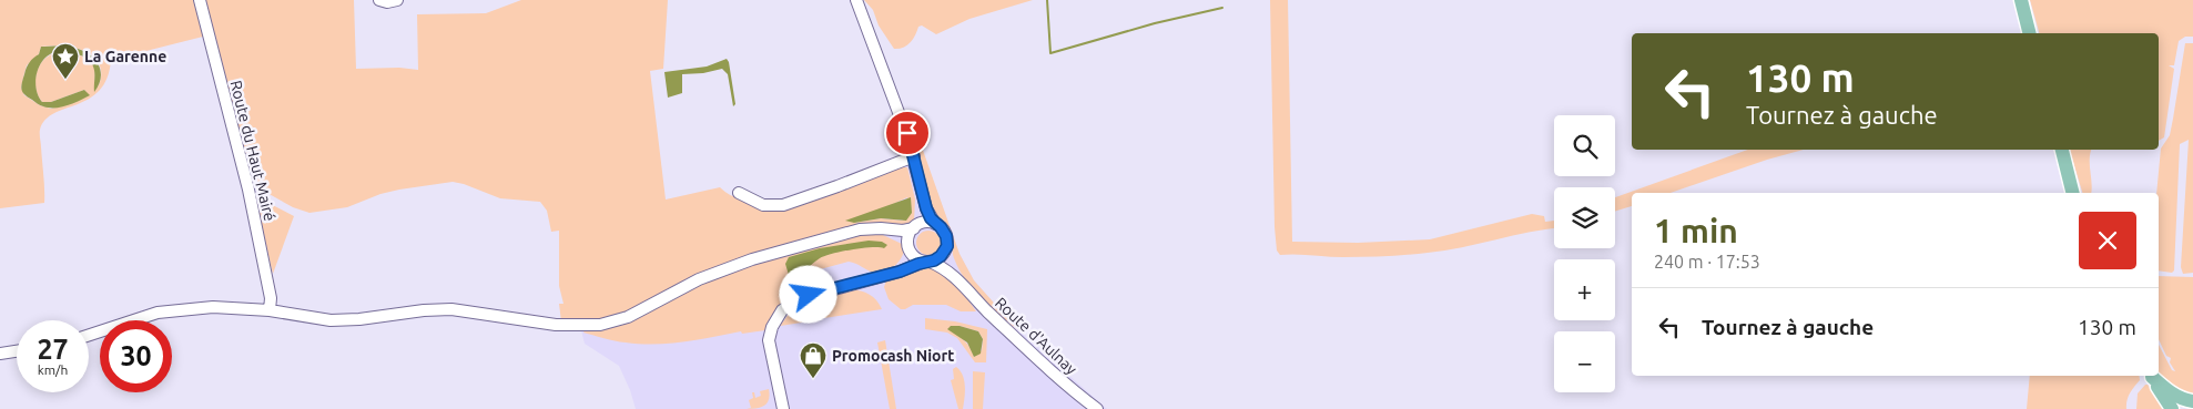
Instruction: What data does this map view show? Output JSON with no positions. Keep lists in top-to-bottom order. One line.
{"streets":{"street":["Route du Haut Mairé","Route d'Aulnay"]},"places":{"place":["La Garenne"],"shop":["Promocash Niort"]},"page":{"turn":["130 m","Tournez à gauche"],"map_buttons":["+","−"],"heading":["1 min","240 m · 17:53"],"list":[{"name":"Tournez à gauche","value":"130 m"}],"speed":"27 km/h","limit":"30"}}
